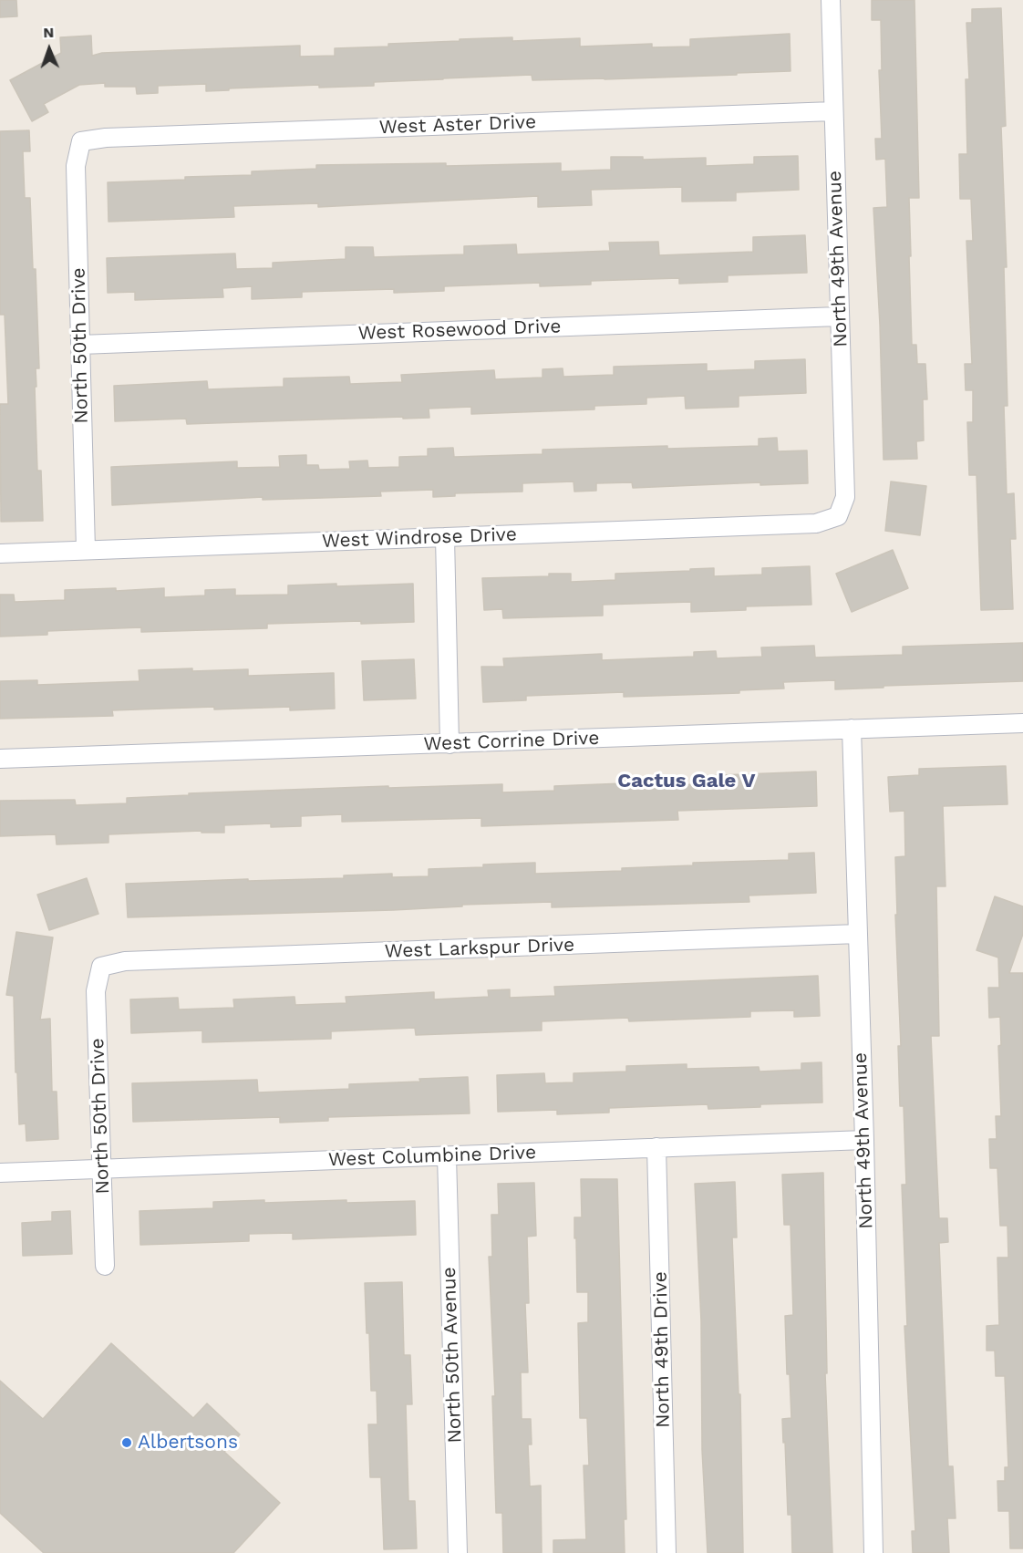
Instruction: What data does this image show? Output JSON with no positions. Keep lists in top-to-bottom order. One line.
{"streets":{"street":["West Aster Drive","North 49th Avenue","West Rosewood Drive","North 50th Drive","West Windrose Drive","West Corrine Drive","West Larkspur Drive","West Columbine Drive","North 49th Drive","North 50th Avenue"]},"crossings":[["West Aster Drive","North 49th Avenue"],["West Aster Drive","North 50th Drive"],["North 49th Avenue","West Rosewood Drive"],["North 49th Avenue","West Windrose Drive"],["North 49th Avenue","West Corrine Drive"],["North 49th Avenue","West Larkspur Drive"],["North 49th Avenue","West Columbine Drive"],["West Rosewood Drive","North 50th Drive"],["North 50th Drive","West Windrose Drive"],["North 50th Drive","West Larkspur Drive"],["North 50th Drive","West Columbine Drive"],["West Columbine Drive","North 49th Drive"],["West Columbine Drive","North 50th Avenue"]],"districts":["Cactus Gale V"],"places":["Albertsons"],"north":"top"}
